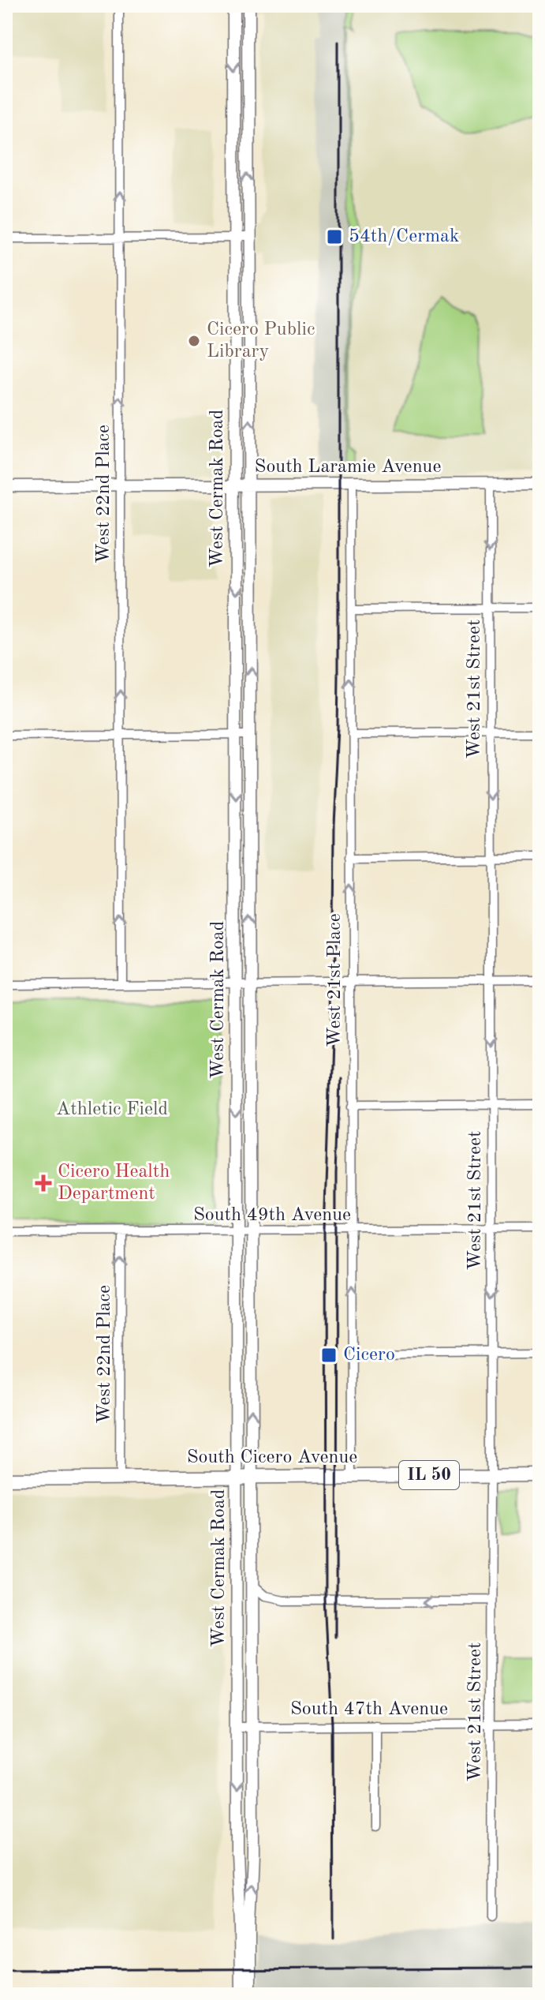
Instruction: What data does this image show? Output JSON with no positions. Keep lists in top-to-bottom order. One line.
{"streets":{"main road":["South Laramie Avenue","West Cermak Road","South Cicero Avenue","IL 50"],"street":["West 22nd Place","West 21st Street","West 21st Place","South 49th Avenue","South 47th Avenue"]},"crossings":[["South Laramie Avenue","West Cermak Road"],["South Laramie Avenue","West 22nd Place"],["South Laramie Avenue","West 21st Street"],["South Laramie Avenue","West 21st Place"],["West Cermak Road","South 49th Avenue"],["West Cermak Road","South Cicero Avenue"],["West Cermak Road","South 47th Avenue"],["West 22nd Place","South 49th Avenue"],["West 22nd Place","South Cicero Avenue"],["West 21st Street","South 49th Avenue"],["West 21st Street","South Cicero Avenue"],["West 21st Street","South 47th Avenue"],["West 21st Place","South 49th Avenue"],["West 21st Place","South Cicero Avenue"]],"one_way":["West 22nd Place","West 21st Place"],"parks":["Athletic Field"],"places":{"transit":["54th/Cermak","Cicero"],"other":["Cicero Public Library"],"health":["Cicero Health Department"]}}
